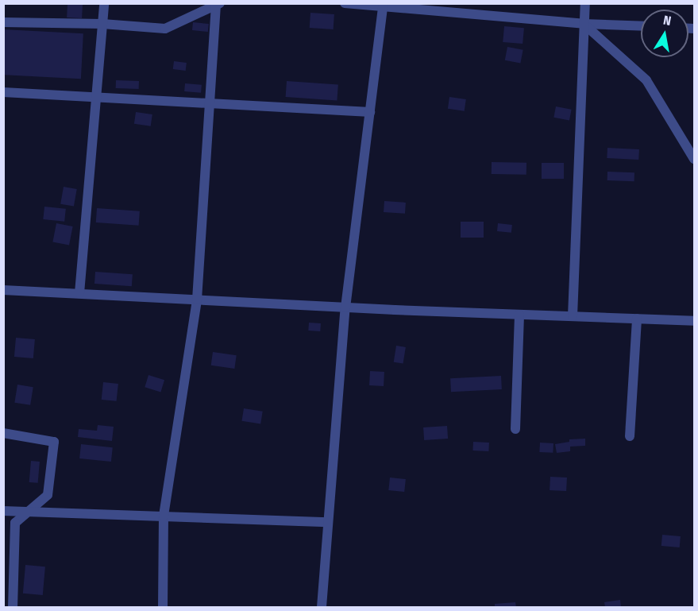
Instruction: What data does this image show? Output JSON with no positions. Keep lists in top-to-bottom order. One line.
{"north":"top"}
